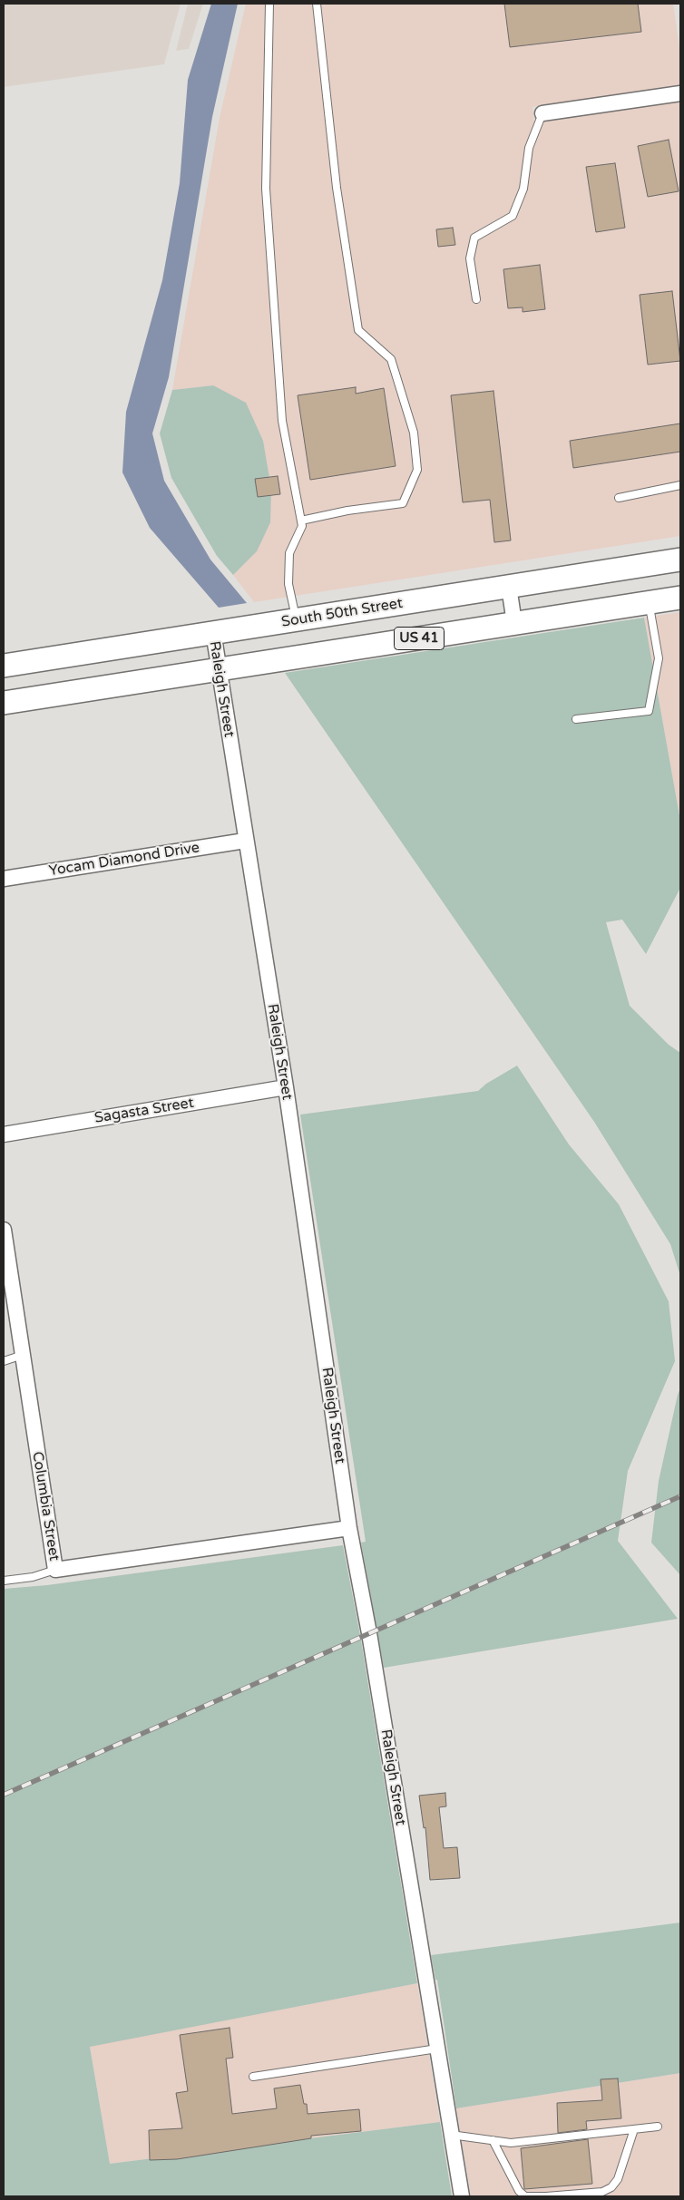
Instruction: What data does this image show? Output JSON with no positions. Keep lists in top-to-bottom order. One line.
{"streets":{"main road":["South 50th Street","US 41"],"street":["Raleigh Street","Yocam Diamond Drive","Sagasta Street","Columbia Street"]},"crossings":[["South 50th Street","Raleigh Street"],["US 41","Raleigh Street"],["Raleigh Street","Yocam Diamond Drive"],["Raleigh Street","Sagasta Street"],["Raleigh Street","Columbia Street"]]}
